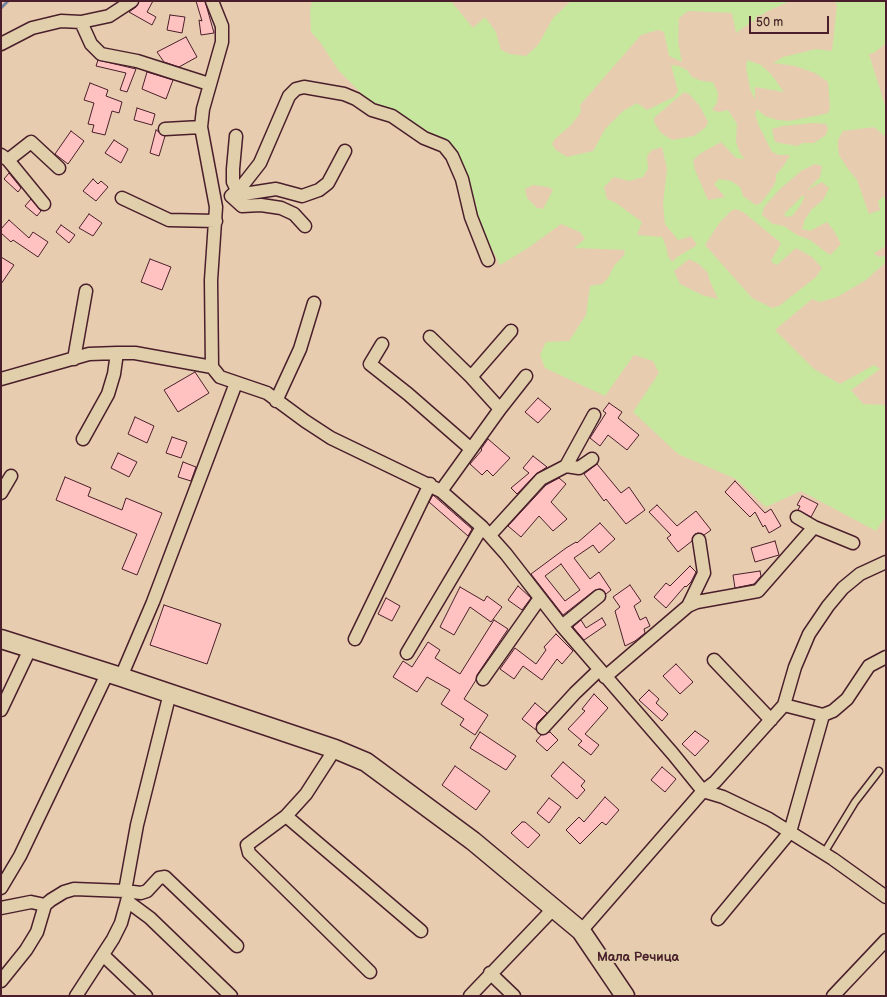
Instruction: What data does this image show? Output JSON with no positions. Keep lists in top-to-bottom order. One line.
{"districts":["Мала Речица"],"scale_bar":"50 m"}
